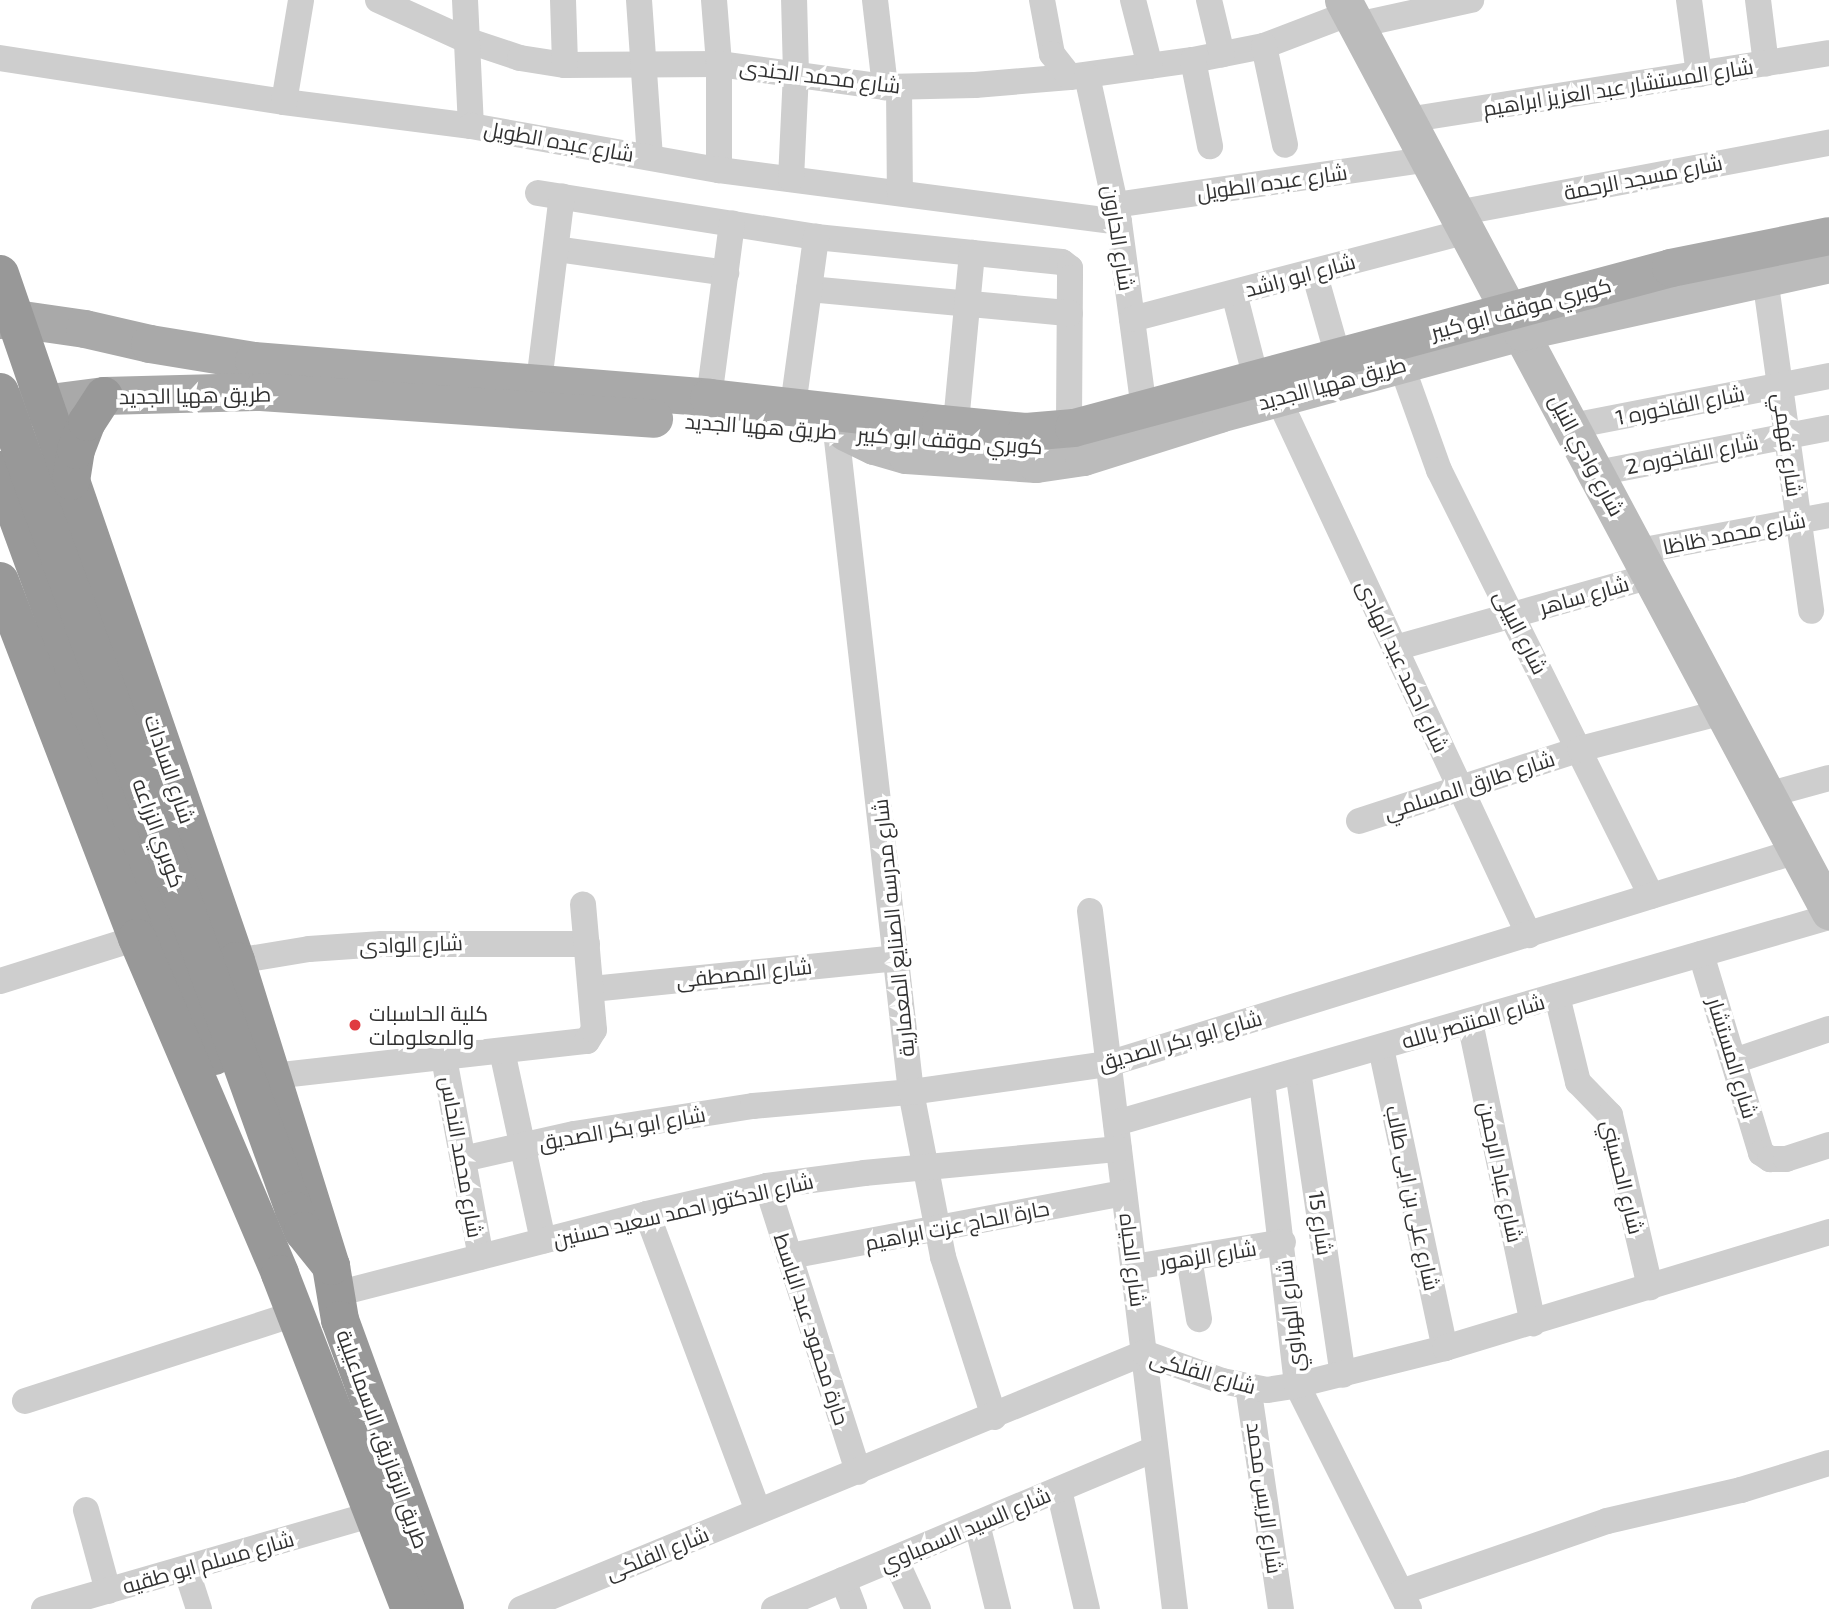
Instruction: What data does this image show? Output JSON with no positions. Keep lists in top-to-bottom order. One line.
{"streets":{"highway":["شارع السادات","كوبري الزراعه","طريق الزقازيق, الاسماعيلية"],"main road":["كوبري موقف ابو كبير","طريق ههيا الجديد"],"street":["شارع محمد الجندى","شارع المستشار عبد العزيز ابراهيم","شارع عبده الطويل","شارع مسجد الرحمة","شارع الحارون","شارع ابو راشد","شارع الفاخوره 1","شارع فهمي","شارع الفاخوره 2","شارع وادي النيل","شارع محمد ظاظا","شارع ساهر","شارع البيلى","شارع احمد عبد الهادى","شارع طارق المسلمي","شارع مدرسه الصنايع المعمارية","شارع الوادى","شارع المصطفى","شارع المنتصر بالله","شارع ابو بكر الصديق","شارع المستشار","شارع محمد النحاس","شارع عباد الرحمن","شارع الحسيني","شارع على بن ابى طالب","شارع الدكتور احمد سعيد حسنين","شارع 15","حارة الحاج عزت ابراهيم","شارع الزهور","شارع الحياه","شارع الهراوي","حارة محمود عبد الباسط","شارع الفلكى","شارع الريس محمد","شارع السيد السمباوي","شارع مسلم ابو طقيه"]},"crossings":[["شارع محمد الجندى","شارع الحارون"],["شارع محمد الجندى","شارع وادي النيل"],["شارع المستشار عبد العزيز ابراهيم","شارع وادي النيل"],["شارع عبده الطويل","شارع الحارون"],["شارع عبده الطويل","شارع وادي النيل"],["شارع مسجد الرحمة","شارع ابو راشد"],["شارع مسجد الرحمة","شارع وادي النيل"],["شارع الحارون","شارع ابو راشد"],["شارع الحارون","طريق ههيا الجديد"],["شارع ابو راشد","شارع وادي النيل"],["كوبري موقف ابو كبير","طريق ههيا الجديد"],["كوبري موقف ابو كبير","شارع مدرسه الصنايع المعمارية"],["طريق ههيا الجديد","شارع فهمي"],["طريق ههيا الجديد","شارع وادي النيل"],["طريق ههيا الجديد","شارع البيلى"],["طريق ههيا الجديد","شارع احمد عبد الهادى"],["طريق ههيا الجديد","شارع السادات"],["طريق ههيا الجديد","شارع مدرسه الصنايع المعمارية"],["شارع الفاخوره 1","شارع فهمي"],["شارع الفاخوره 1","شارع وادي النيل"],["شارع فهمي","شارع الفاخوره 2"],["شارع فهمي","شارع محمد ظاظا"],["شارع الفاخوره 2","شارع وادي النيل"],["شارع وادي النيل","شارع محمد ظاظا"],["شارع وادي النيل","شارع ساهر"],["شارع وادي النيل","شارع طارق المسلمي"],["شارع وادي النيل","شارع ابو بكر الصديق"],["شارع محمد ظاظا","شارع ساهر"],["شارع ساهر","شارع البيلى"],["شارع ساهر","شارع احمد عبد الهادى"],["شارع البيلى","شارع طارق المسلمي"],["شارع البيلى","شارع ابو بكر الصديق"],["شارع احمد عبد الهادى","شارع طارق المسلمي"],["شارع احمد عبد الهادى","شارع ابو بكر الصديق"],["شارع السادات","كوبري الزراعه"],["شارع السادات","شارع الوادى"],["شارع السادات","شارع الدكتور احمد سعيد حسنين"],["شارع السادات","طريق الزقازيق, الاسماعيلية"],["كوبري الزراعه","شارع الدكتور احمد سعيد حسنين"],["كوبري الزراعه","طريق الزقازيق, الاسماعيلية"],["شارع مدرسه الصنايع المعمارية","شارع المصطفى"],["شارع مدرسه الصنايع المعمارية","شارع ابو بكر الصديق"],["شارع مدرسه الصنايع المعمارية","شارع الدكتور احمد سعيد حسنين"],["شارع مدرسه الصنايع المعمارية","حارة الحاج عزت ابراهيم"],["شارع مدرسه الصنايع المعمارية","شارع الفلكى"],["شارع المنتصر بالله","شارع المستشار"],["شارع المنتصر بالله","شارع عباد الرحمن"],["شارع المنتصر بالله","شارع الحسيني"],["شارع المنتصر بالله","شارع على بن ابى طالب"],["شارع المنتصر بالله","شارع 15"],["شارع المنتصر بالله","شارع الحياه"],["شارع المنتصر بالله","شارع الهراوي"],["شارع ابو بكر الصديق","شارع محمد النحاس"],["شارع ابو بكر الصديق","شارع الحياه"],["شارع محمد النحاس","شارع الدكتور احمد سعيد حسنين"],["شارع عباد الرحمن","شارع الفلكى"],["شارع الحسيني","شارع الفلكى"],["شارع على بن ابى طالب","شارع الفلكى"],["شارع الدكتور احمد سعيد حسنين","شارع الحياه"],["شارع الدكتور احمد سعيد حسنين","حارة محمود عبد الباسط"],["شارع الدكتور احمد سعيد حسنين","طريق الزقازيق, الاسماعيلية"],["شارع 15","شارع الفلكى"],["حارة الحاج عزت ابراهيم","شارع الحياه"],["حارة الحاج عزت ابراهيم","حارة محمود عبد الباسط"],["شارع الزهور","شارع الحياه"],["شارع الزهور","شارع الهراوي"],["شارع الحياه","شارع الفلكى"],["شارع الحياه","شارع السيد السمباوي"],["شارع الهراوي","شارع الفلكى"],["حارة محمود عبد الباسط","شارع الفلكى"],["شارع الفلكى","شارع الريس محمد"],["طريق الزقازيق, الاسماعيلية","شارع مسلم ابو طقيه"]],"places":["كلية الحاسبات والمعلومات"]}
